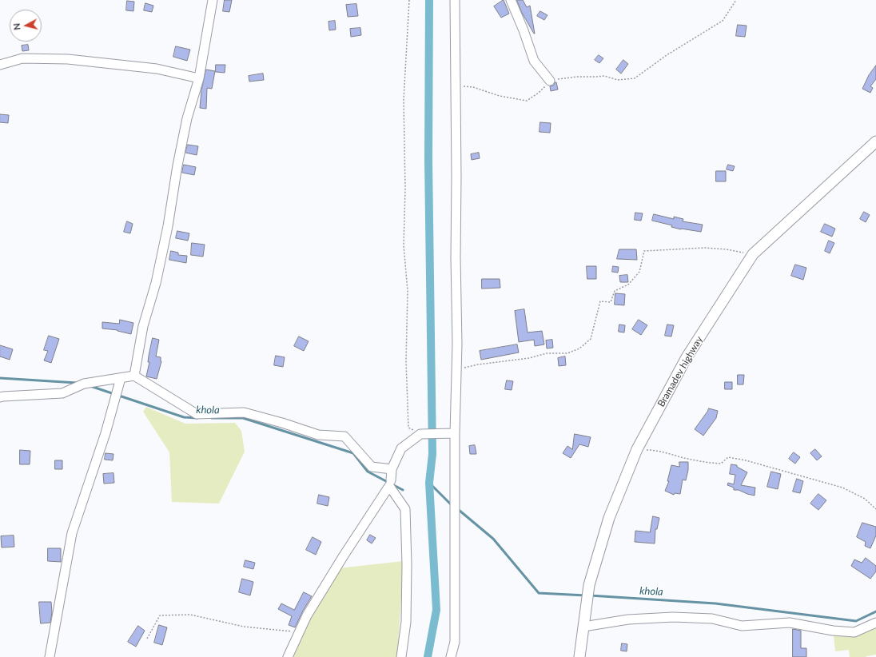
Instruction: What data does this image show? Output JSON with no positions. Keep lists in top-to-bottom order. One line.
{"streets":{"street":["Bramadev highway"]},"water":["khola"],"north":"left"}
